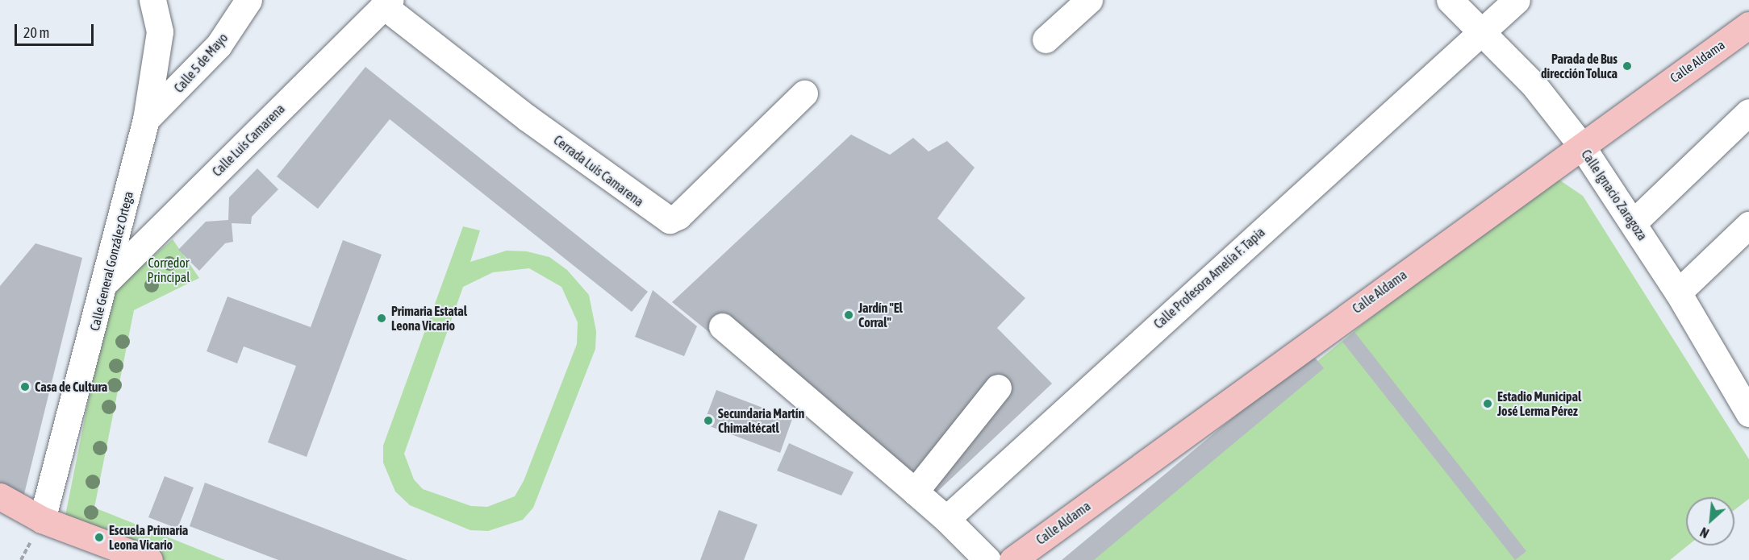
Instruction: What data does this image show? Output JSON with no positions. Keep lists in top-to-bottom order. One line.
{"streets":{"main road":["Calle Aldama"],"street":["Calle 5 de Mayo","Calle Luis Camarena","Cerrada Luis Camarena","Calle Ignacio Zaragoza","Calle General González Ortega","Calle Profesora Amelía F. Tapia"]},"crossings":[["Calle Aldama","Calle Ignacio Zaragoza"],["Calle 5 de Mayo","Calle General González Ortega"],["Calle Luis Camarena","Cerrada Luis Camarena"],["Calle Luis Camarena","Calle General González Ortega"],["Calle Ignacio Zaragoza","Calle Profesora Amelía F. Tapia"]],"parks":["Corredor Principal"],"places":["Parada de Bus dirección Toluca","Jardín \"El Corral\"","Primaria Estatal Leona Vicario","Casa de Cultura","Estadio Municipal José Lerma Pérez","Secundaria Martín Chimaltécatl","Escuela Primaria Leona Vicario"],"scale_bar":"20 m","north":"bottom left"}
